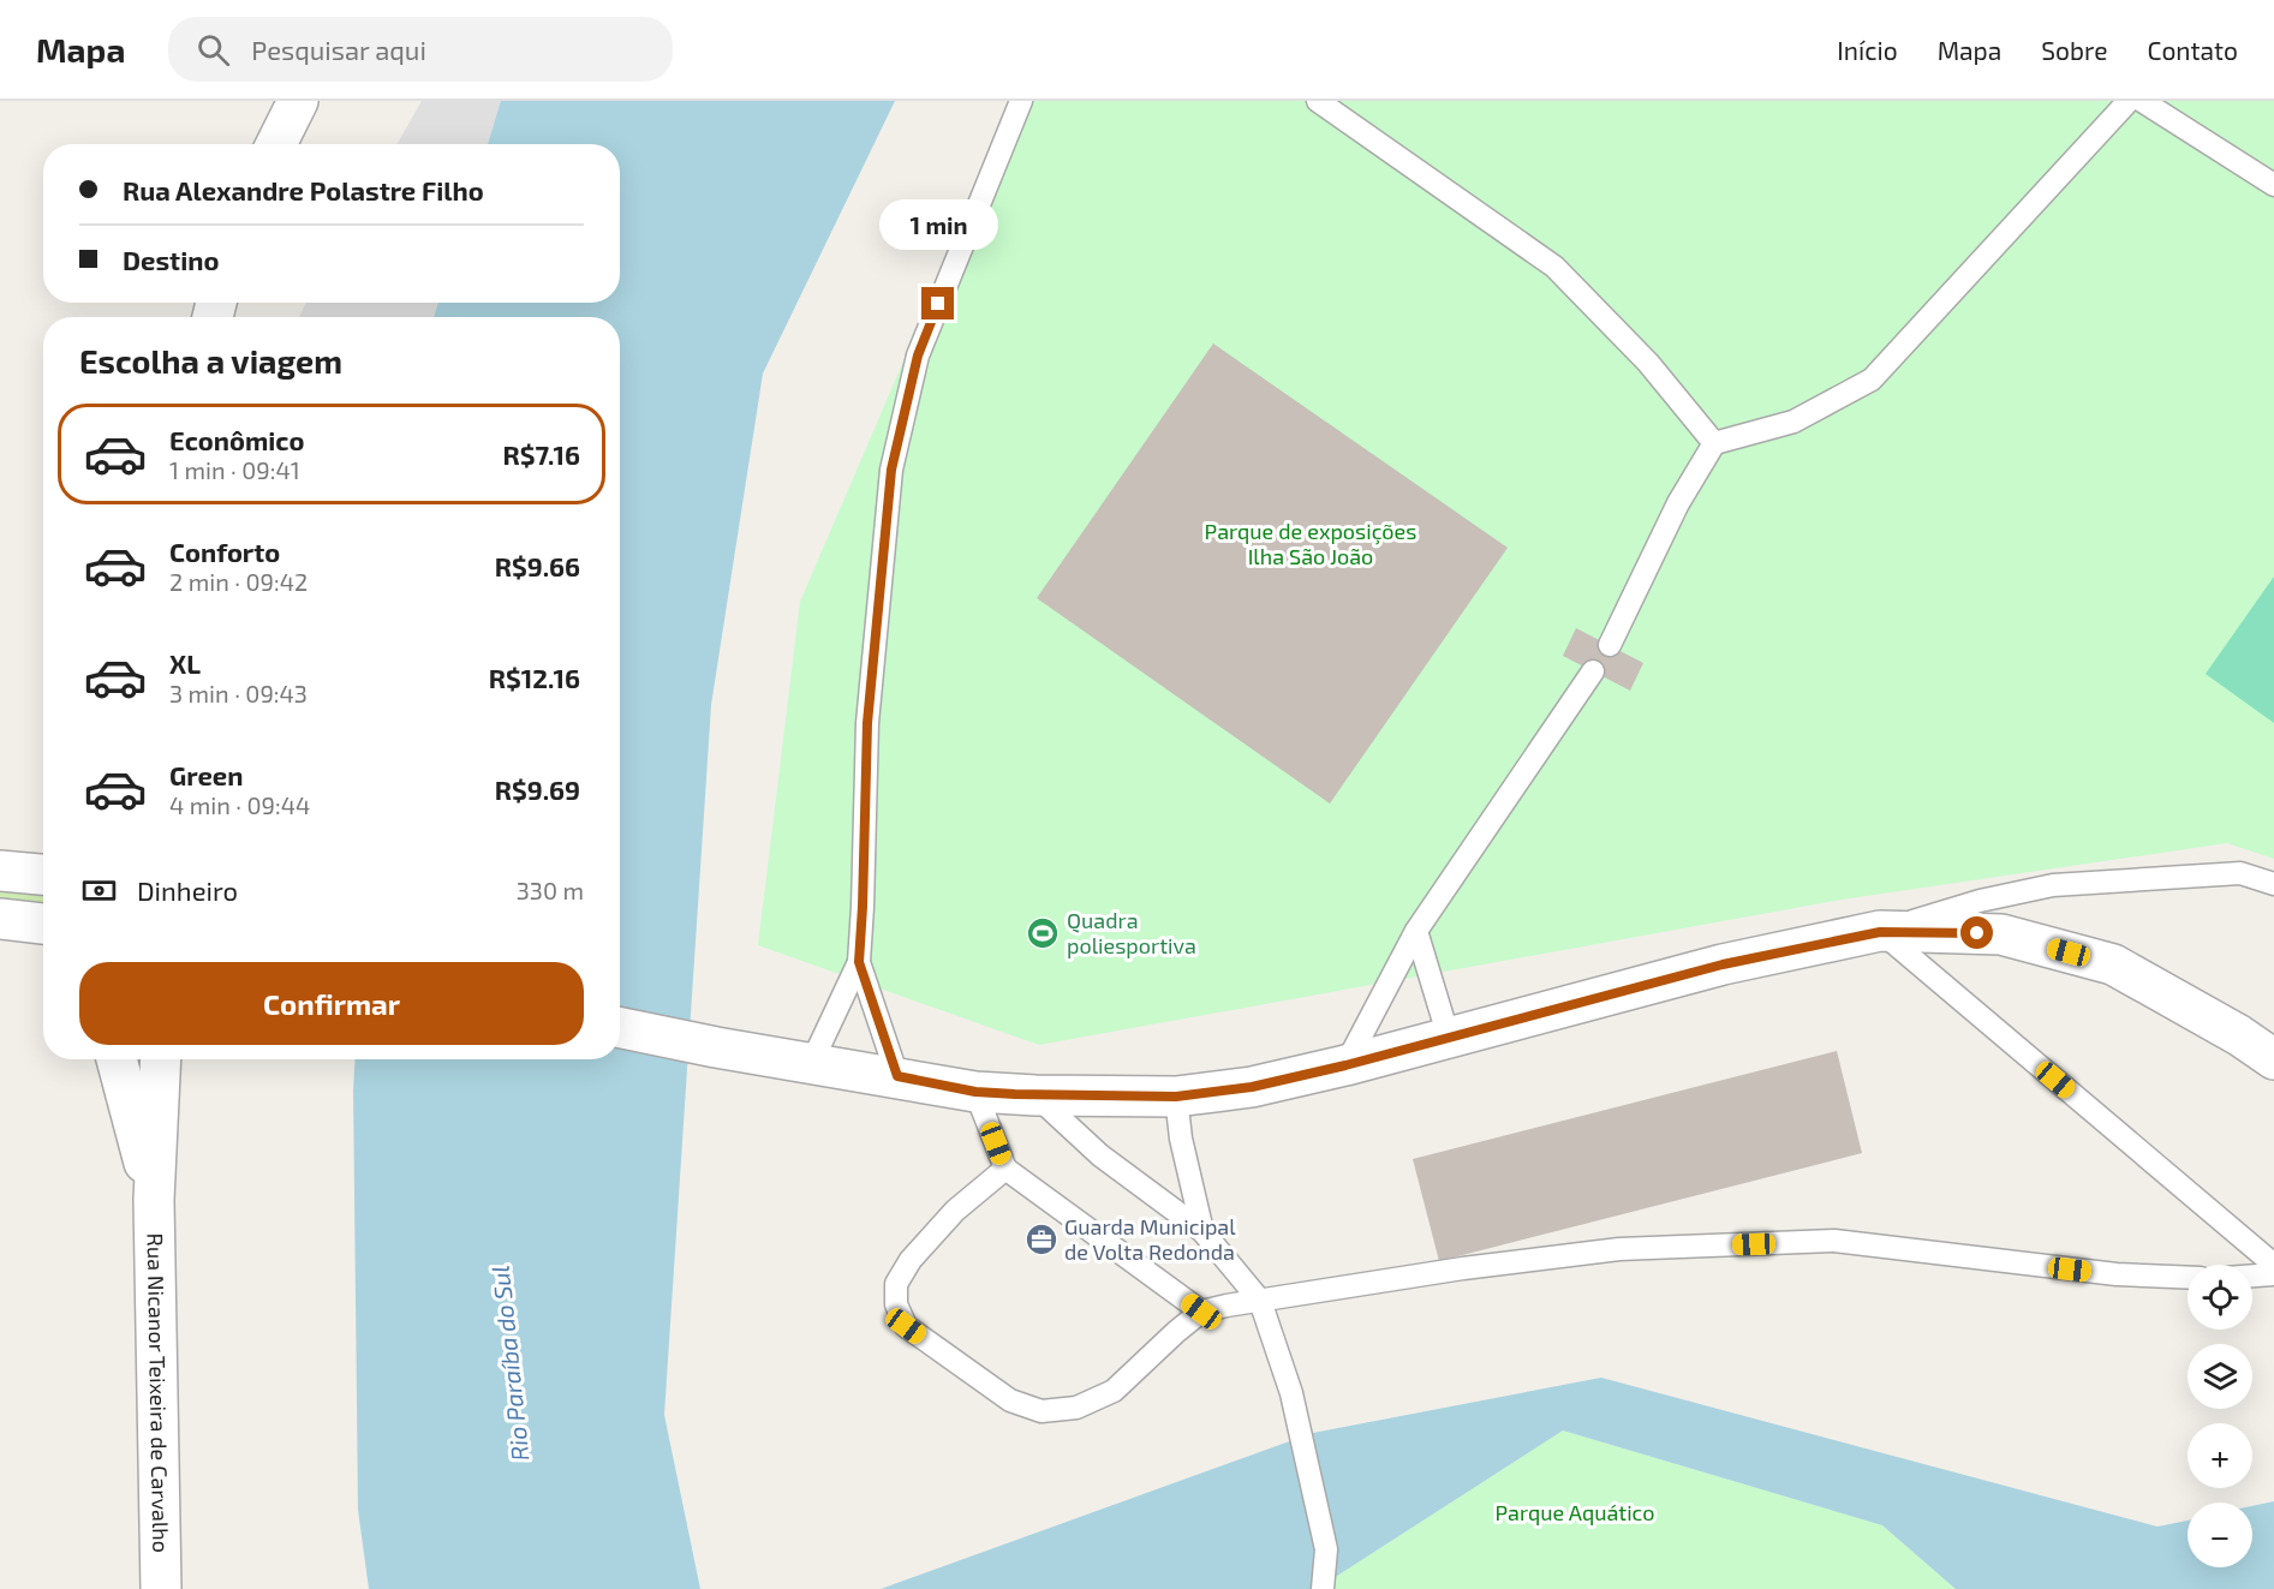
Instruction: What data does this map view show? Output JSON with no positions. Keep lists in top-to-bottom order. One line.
{"streets":{"street":["Rua Nicanor Teixeira de Carvalho"]},"water":["Rio Paraíba do Sul"],"parks":["Parque de exposições Ilha São João","Parque Aquático"],"places":{"sports":["Quadra poliesportiva"],"office":["Guarda Municipal de Volta Redonda"]},"page":{"header":"Mapa","search":"Pesquisar aqui","nav":["Início","Mapa","Sobre","Contato"],"banner":["Rua Alexandre Polastre Filho","Destino"],"bubble":"1 min","heading":"Escolha a viagem","list":[{"name":"Econômico","note":"1 min · 09:41","value":"R$7.16"},{"name":"Conforto","note":"2 min · 09:42","value":"R$9.66"},{"name":"XL","note":"3 min · 09:43","value":"R$12.16"},{"name":"Green","note":"4 min · 09:44","value":"R$9.69"}],"pay":["Dinheiro","330 m"],"buttons":"Confirmar","map_buttons":["+","−"]}}
